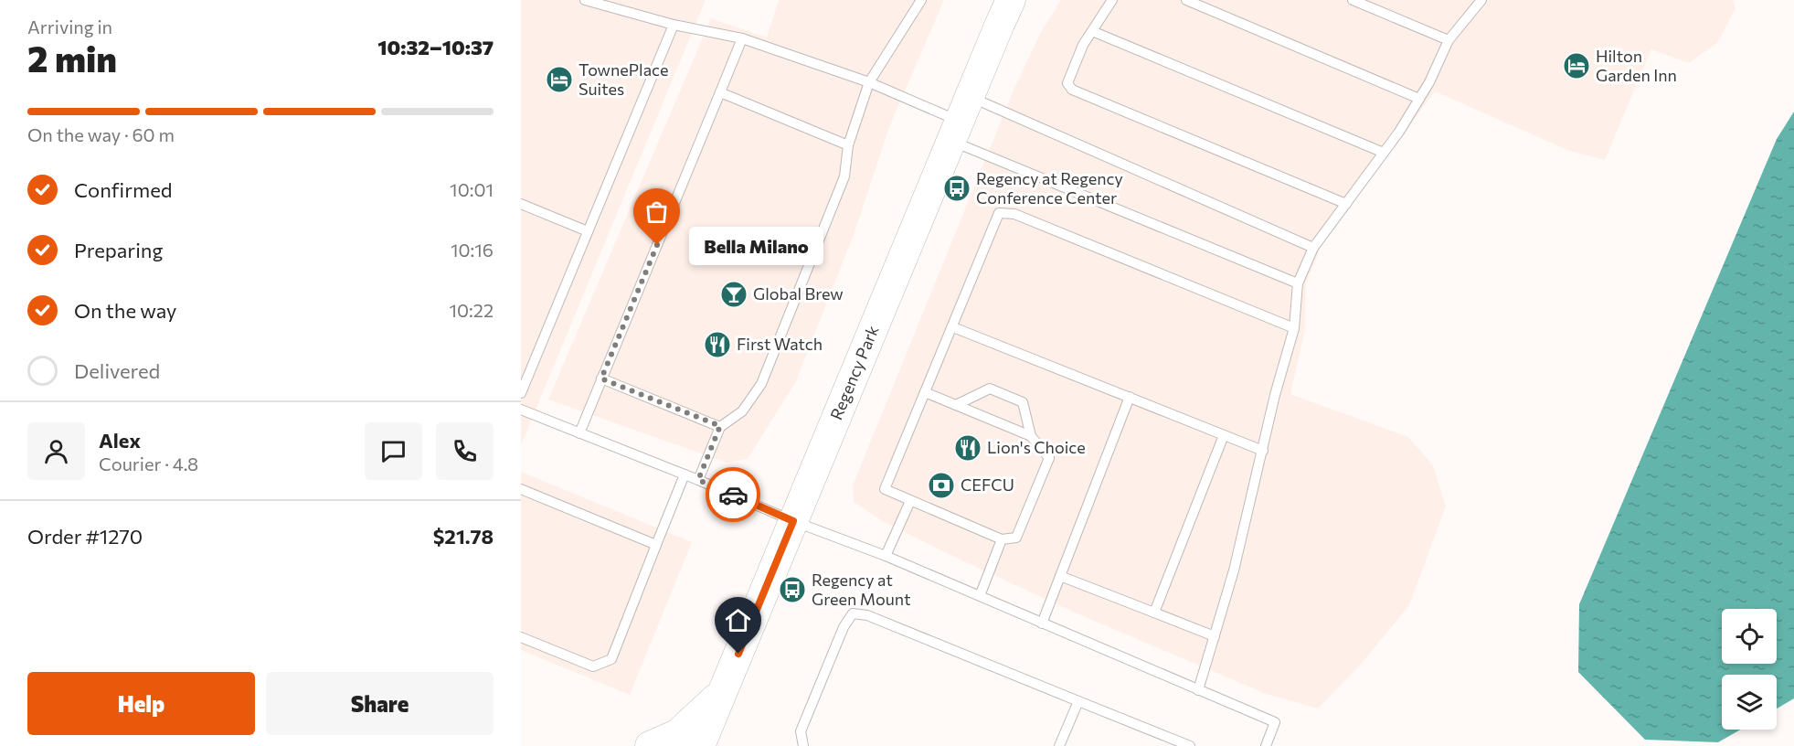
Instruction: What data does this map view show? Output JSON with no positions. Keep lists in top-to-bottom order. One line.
{"streets":{"street":["Regency Park"]},"places":{"hotel":["Hilton Garden Inn","TownePlace Suites"],"bus stop":["Regency at Regency Conference Center","Regency at Green Mount"],"other":["Bella Milano"],"bar":["Global Brew"],"restaurant":["First Watch","Lion's Choice"],"bank":["CEFCU"]},"page":{"heading":["2 min","Arriving in","10:32–10:37"],"panel":["Alex","Courier · 4.8","Order #1270","$21.78"],"bar":"On the way · 60 m","list":[["Confirmed","10:01"],["Preparing","10:16"],["On the way","10:22"],"Delivered"],"bubble":"Bella Milano","buttons":["Help","Share"]}}
